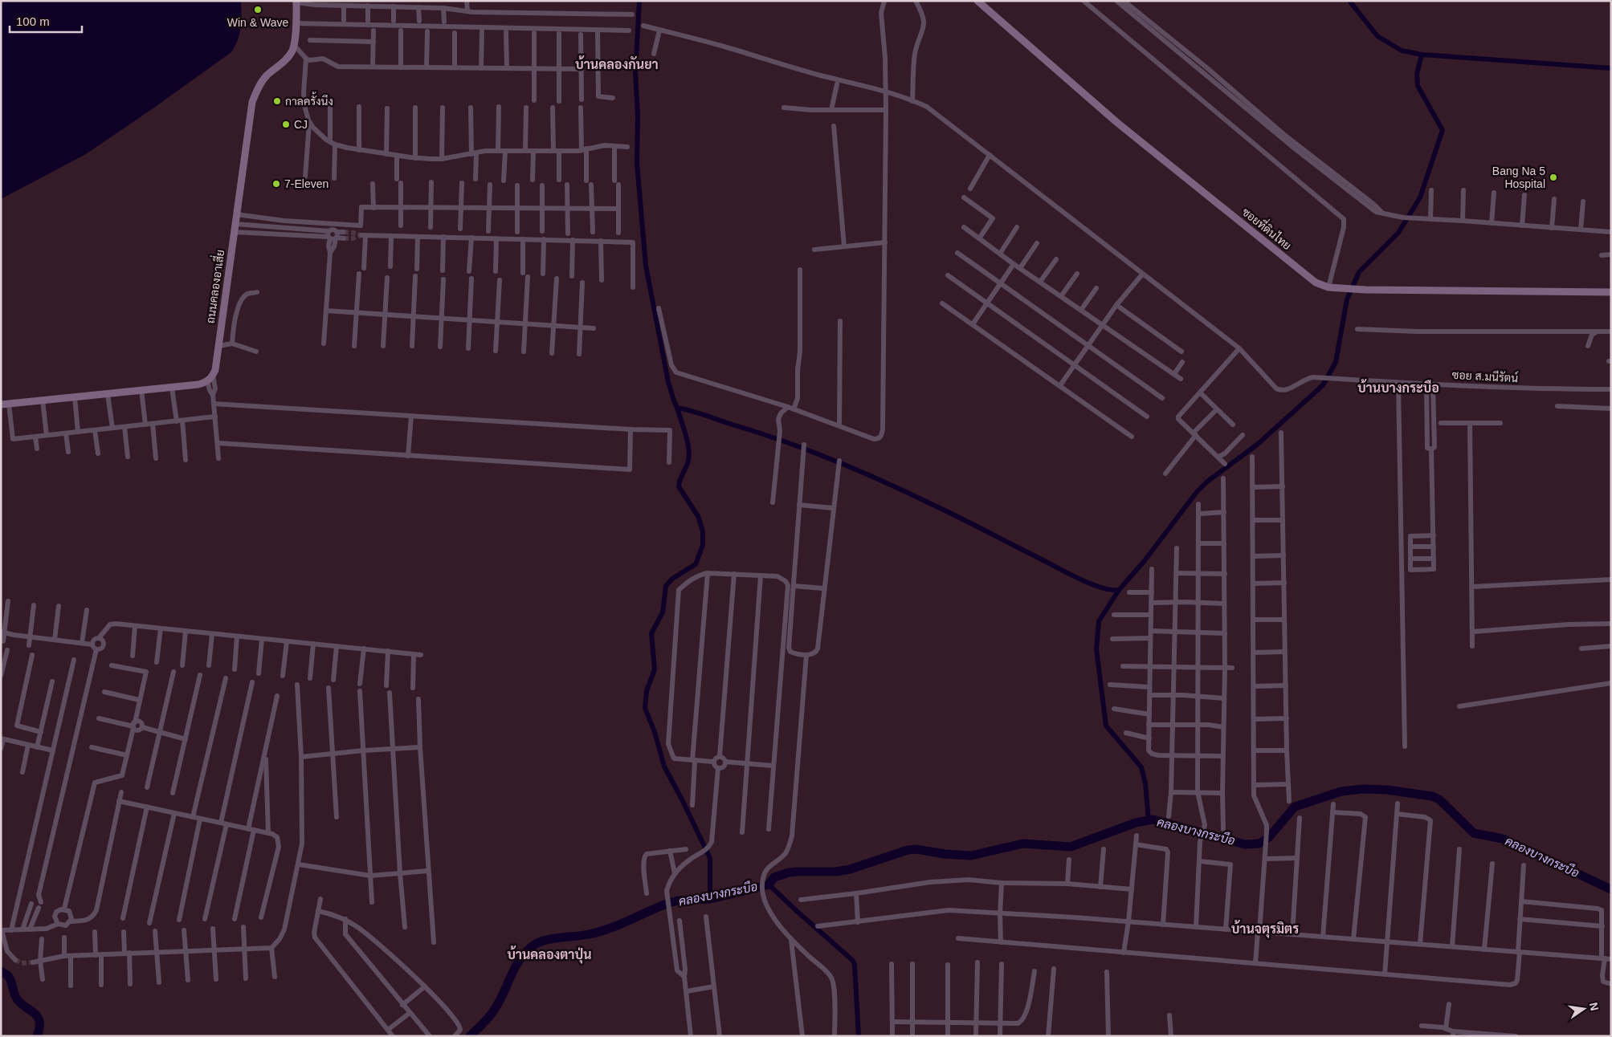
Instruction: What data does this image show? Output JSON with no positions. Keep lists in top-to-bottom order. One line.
{"streets":{"street":["ซอยที่ดินไทย","ถนนคลองอาเสี่ย","ซอย ส.มนีรัตน์"]},"districts":["บ้านคลองกันยา","บ้านบางกระบือ","บ้านจตุรมิตร","บ้านคลองตาปุ่น"],"water":["คลองบางกระบือ"],"places":["Win & Wave","กาลครั้งนึง","CJ","Bang Na 5 Hospital","7-Eleven"],"scale_bar":"100 m","north":"right"}
